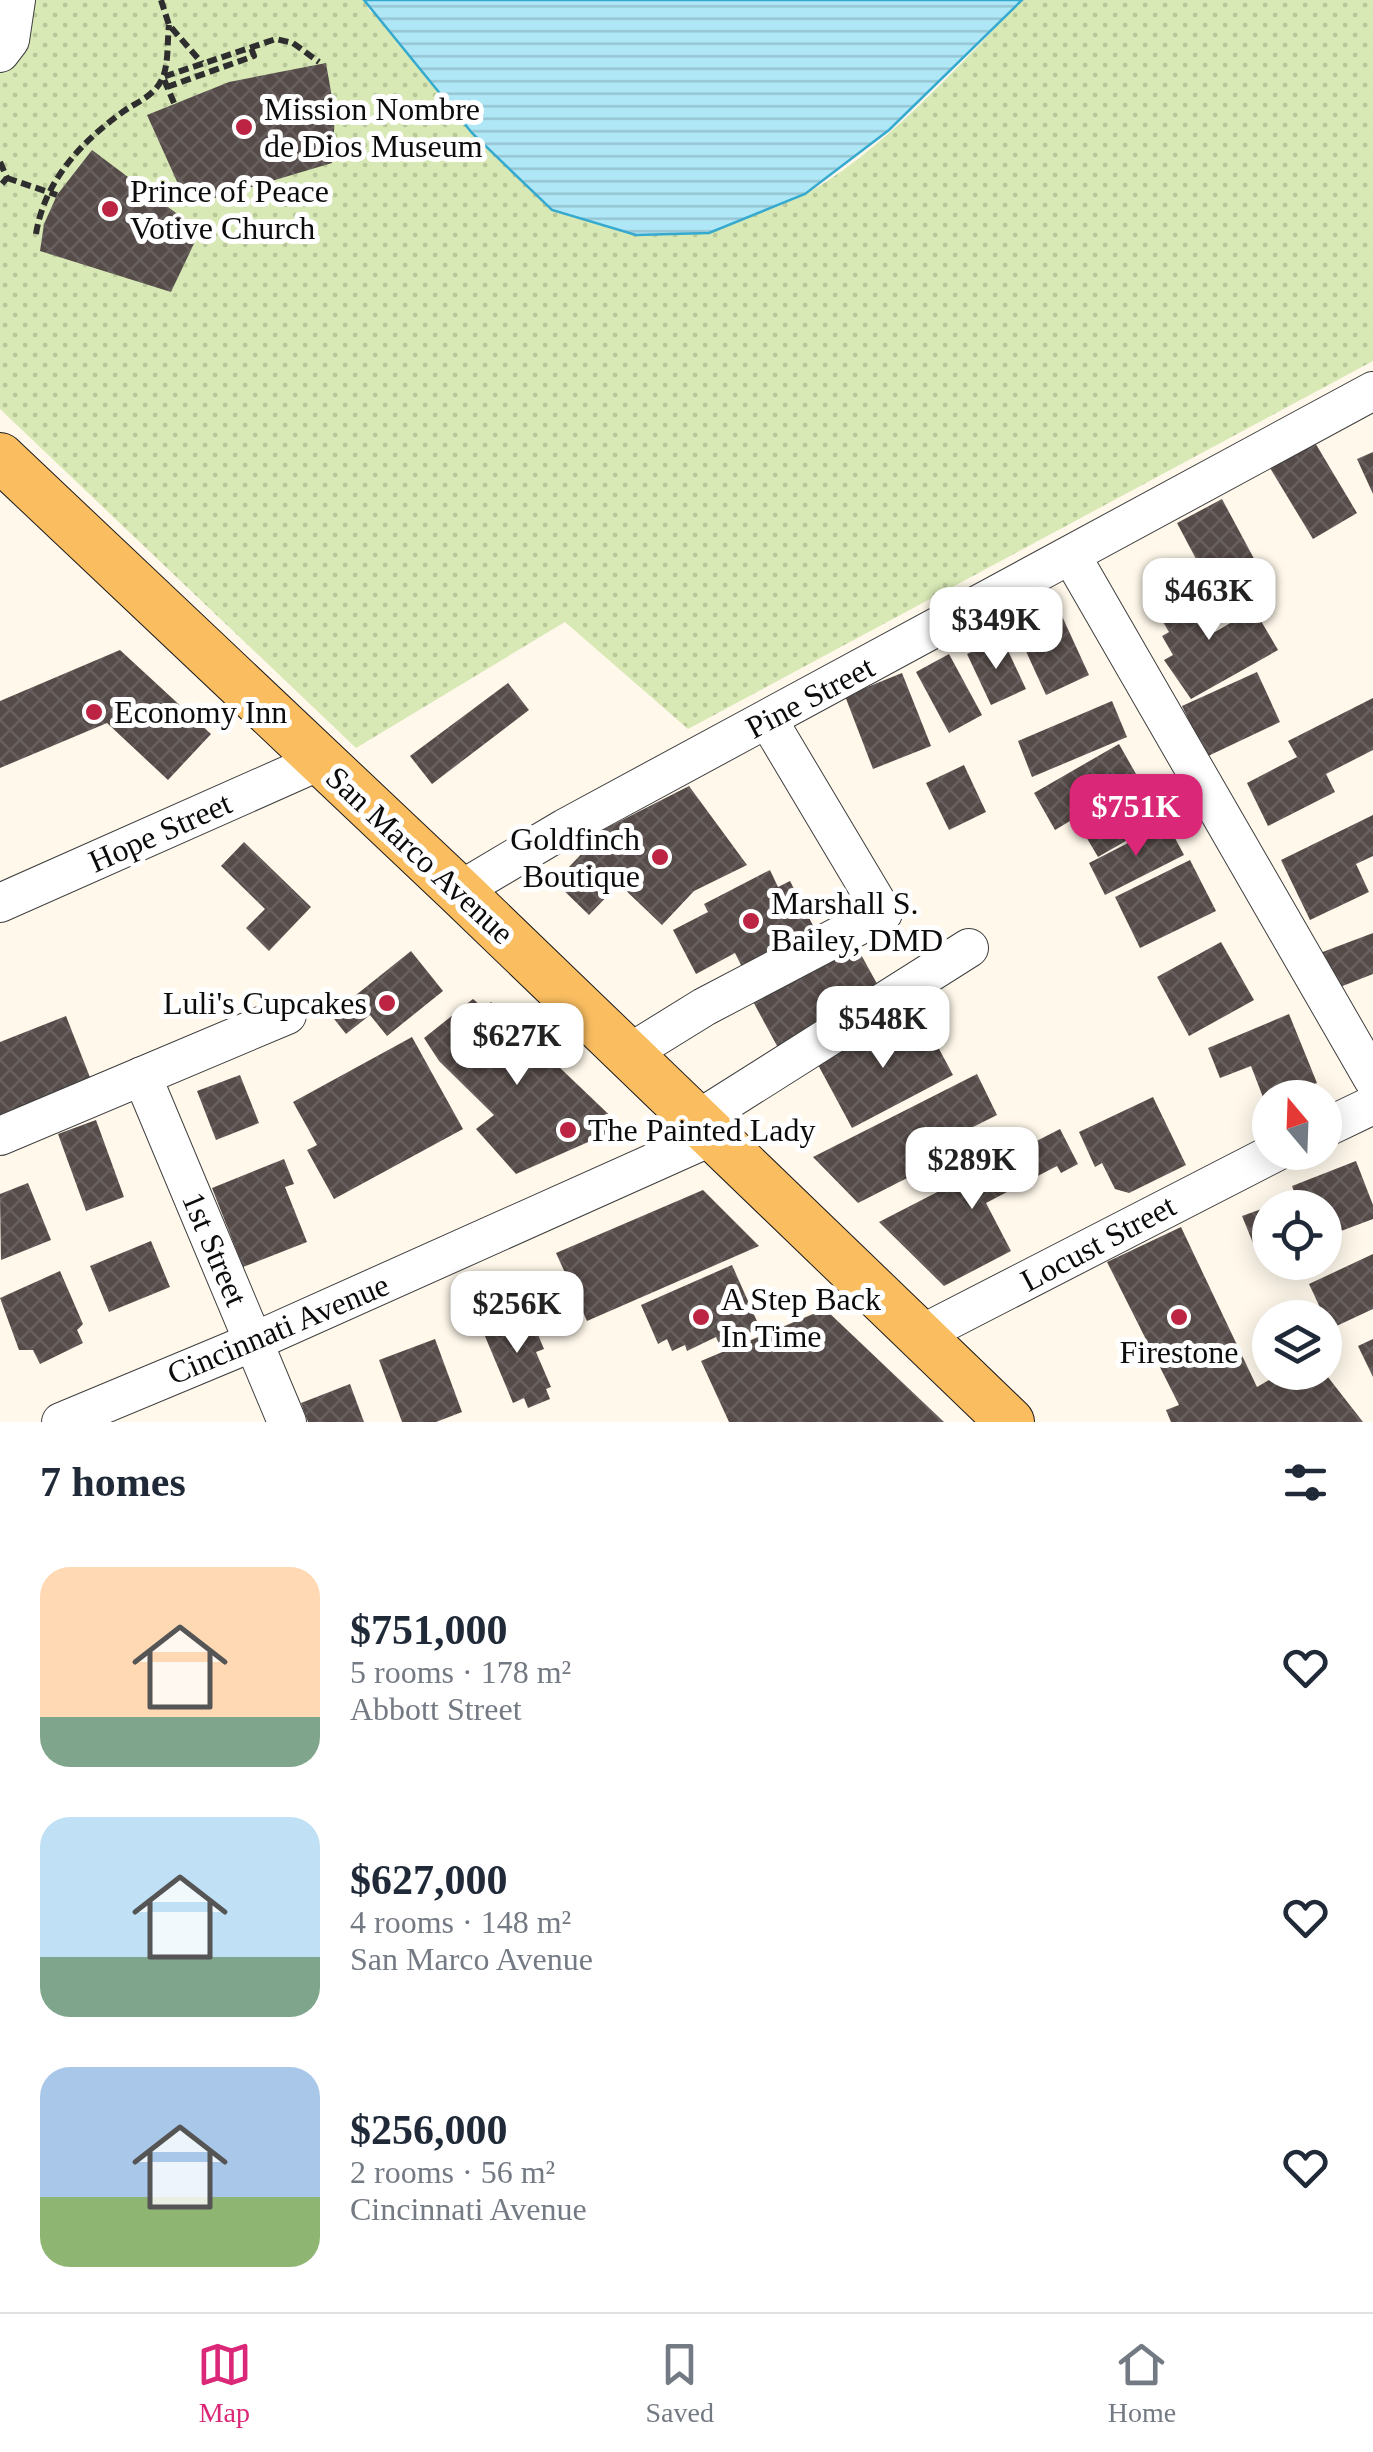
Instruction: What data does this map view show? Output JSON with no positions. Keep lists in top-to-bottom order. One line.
{"streets":{"main road":["San Marco Avenue"],"street":["Pine Street","Hope Street","Locust Street","1st Street","Cincinnati Avenue"]},"crossings":[["Pine Street","San Marco Avenue"],["Hope Street","San Marco Avenue"],["San Marco Avenue","Locust Street"],["San Marco Avenue","Cincinnati Avenue"],["1st Street","Cincinnati Avenue"]],"places":["Mission Nombre de Dios Museum","Prince of Peace Votive Church","Economy Inn","Goldfinch Boutique","Marshall S. Bailey, DMD","Luli's Cupcakes","The Painted Lady","A Step Back In Time","Firestone"],"north":"top","page":{"price":["$463K","$349K","$751K","$548K","$627K","$289K","$256K"],"heading":"7 homes","list":[{"name":"$751,000","note":"5 rooms · 178 m² · Abbott Street"},{"name":"$627,000","note":"4 rooms · 148 m² · San Marco Avenue"},{"name":"$256,000","note":"2 rooms · 56 m² · Cincinnati Avenue"}],"tabs":["Map","Saved","Home"]}}
